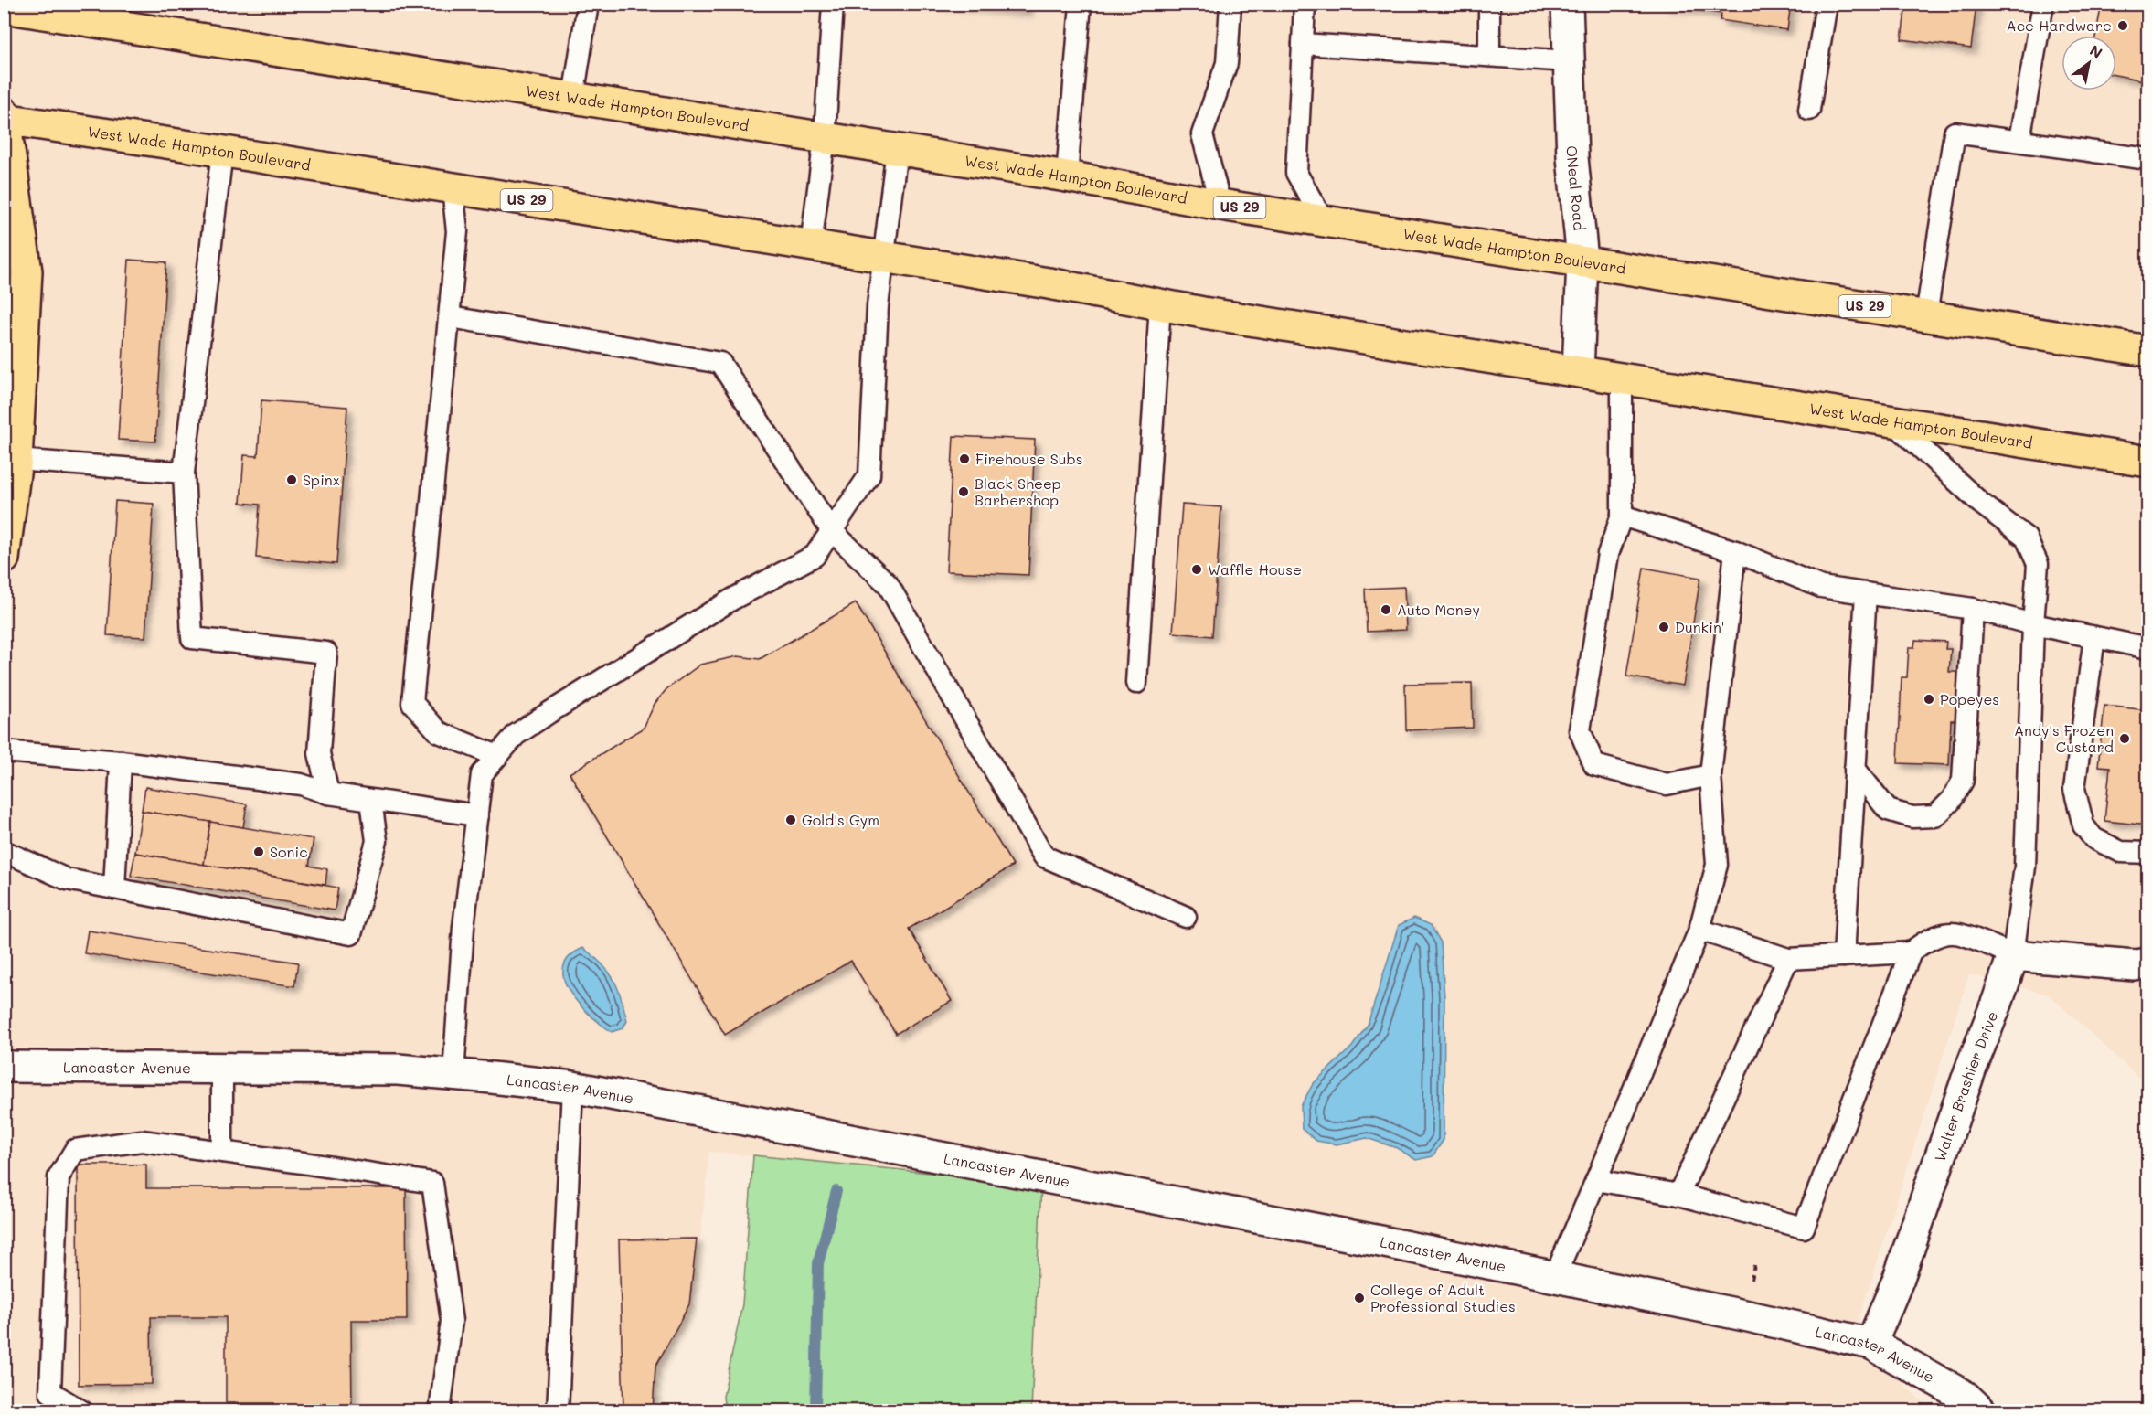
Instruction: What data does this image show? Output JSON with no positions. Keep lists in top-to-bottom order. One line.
{"streets":{"main road":["West Wade Hampton Boulevard","US 29"],"street":["ONeal Road","Lancaster Avenue","Walter Brashier Drive"]},"crossings":[["West Wade Hampton Boulevard","ONeal Road"],["Lancaster Avenue","Walter Brashier Drive"]],"places":["Ace Hardware","Firehouse Subs","Spinx","Black Sheep Barbershop","Waffle House","Auto Money","Dunkin'","Popeyes","Andy's Frozen Custard","Gold's Gym","Sonic","College of Adult Professional Studies"],"north":"top right"}
